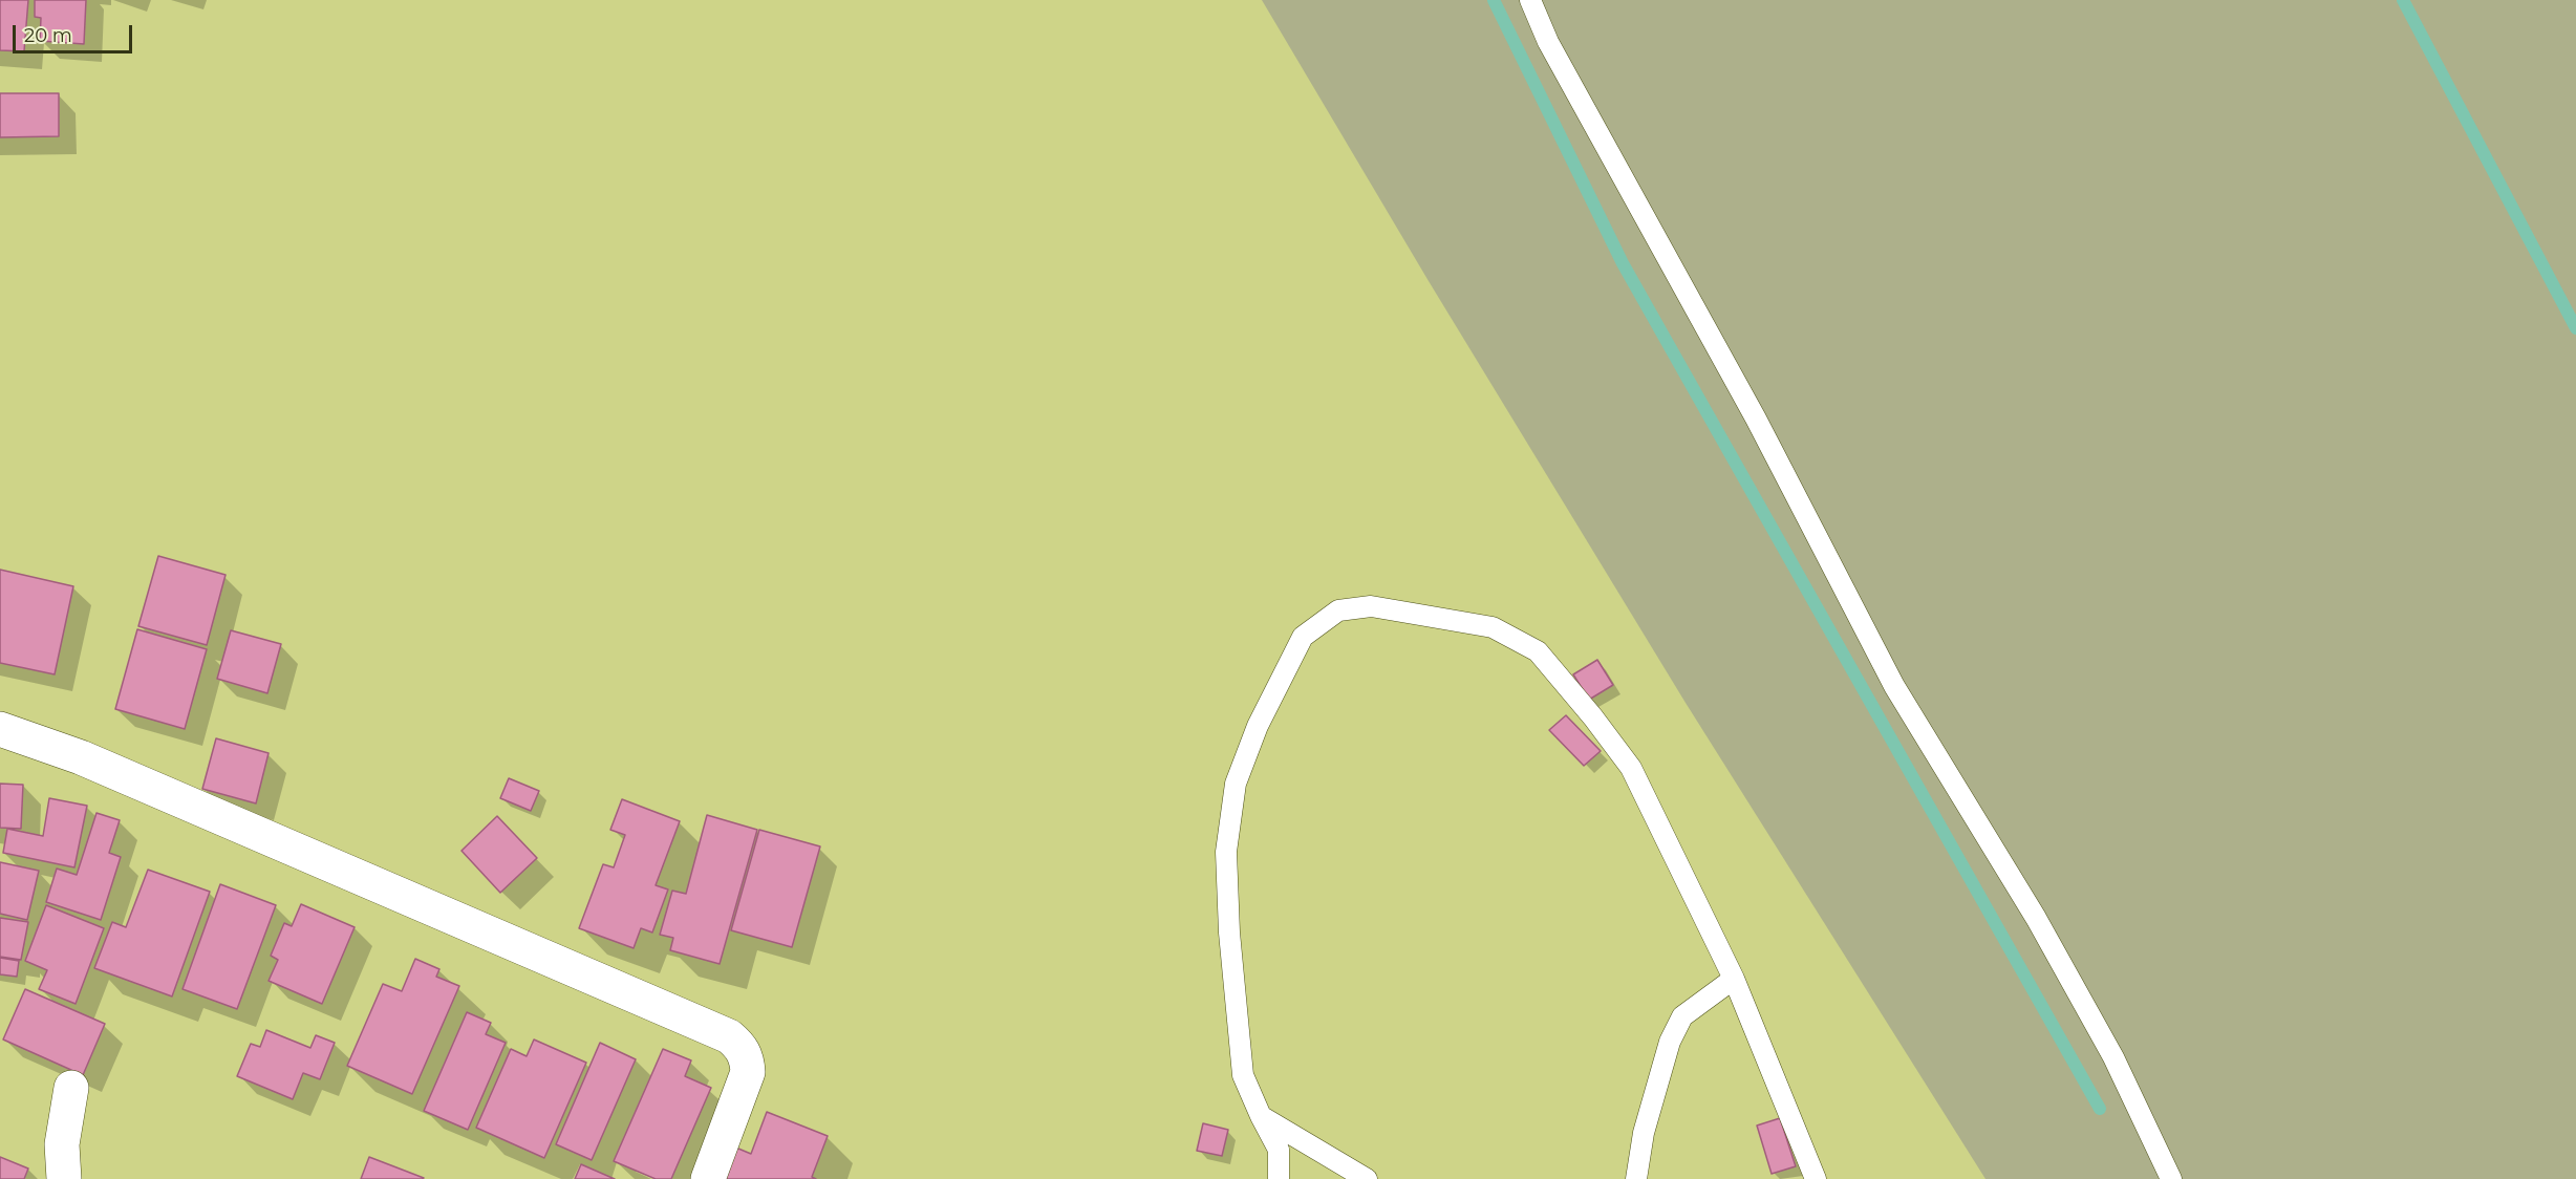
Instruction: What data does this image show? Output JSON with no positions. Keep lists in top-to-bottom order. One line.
{"scale_bar":"20 m"}
